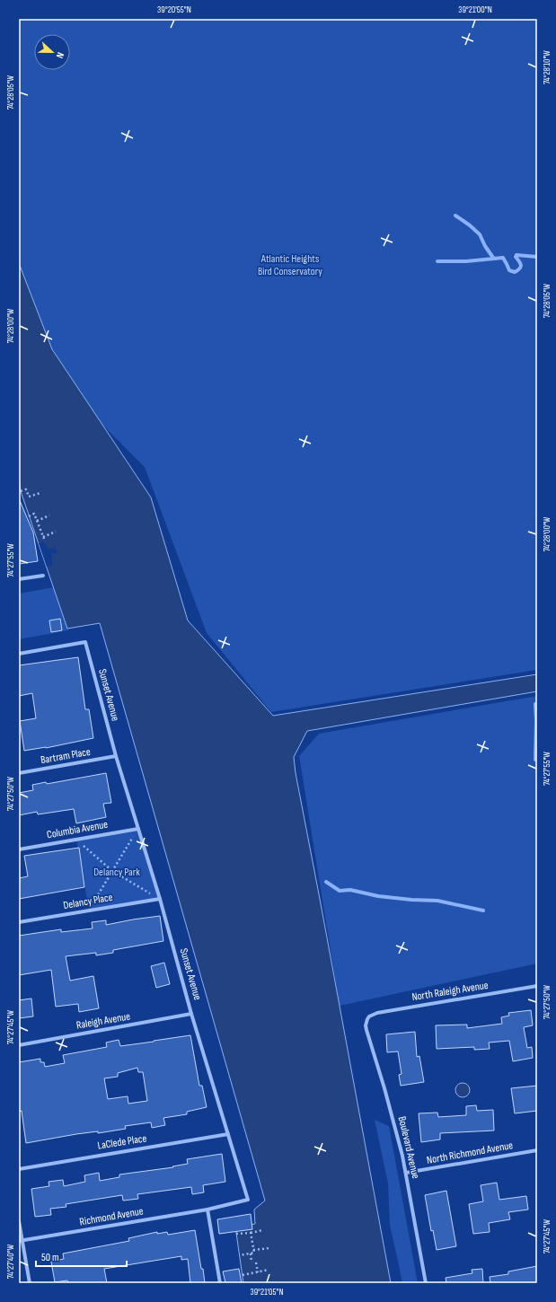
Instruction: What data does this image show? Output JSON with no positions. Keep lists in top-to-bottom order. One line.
{"streets":{"street":["Sunset Avenue","Bartram Place","Columbia Avenue","Delancy Place","North Raleigh Avenue","Raleigh Avenue","LaClede Place","Boulevard Avenue","North Richmond Avenue","Richmond Avenue"]},"crossings":[["Sunset Avenue","Bartram Place"],["Sunset Avenue","Columbia Avenue"],["Sunset Avenue","Delancy Place"],["Sunset Avenue","Raleigh Avenue"],["Sunset Avenue","LaClede Place"],["Sunset Avenue","Richmond Avenue"],["North Raleigh Avenue","Boulevard Avenue"],["Boulevard Avenue","North Richmond Avenue"]],"parks":["Atlantic Heights Bird Conservatory","Delancy Park"],"scale_bar":"50 m","north":"right","coordinates":["39°20'55\"N","39°21'00\"N","74°28'10\"W","74°28'05\"W","74°28'00\"W","74°27'55\"W","74°27'50\"W","74°27'45\"W","74°27'40\"W","39°21'05\"N"]}
